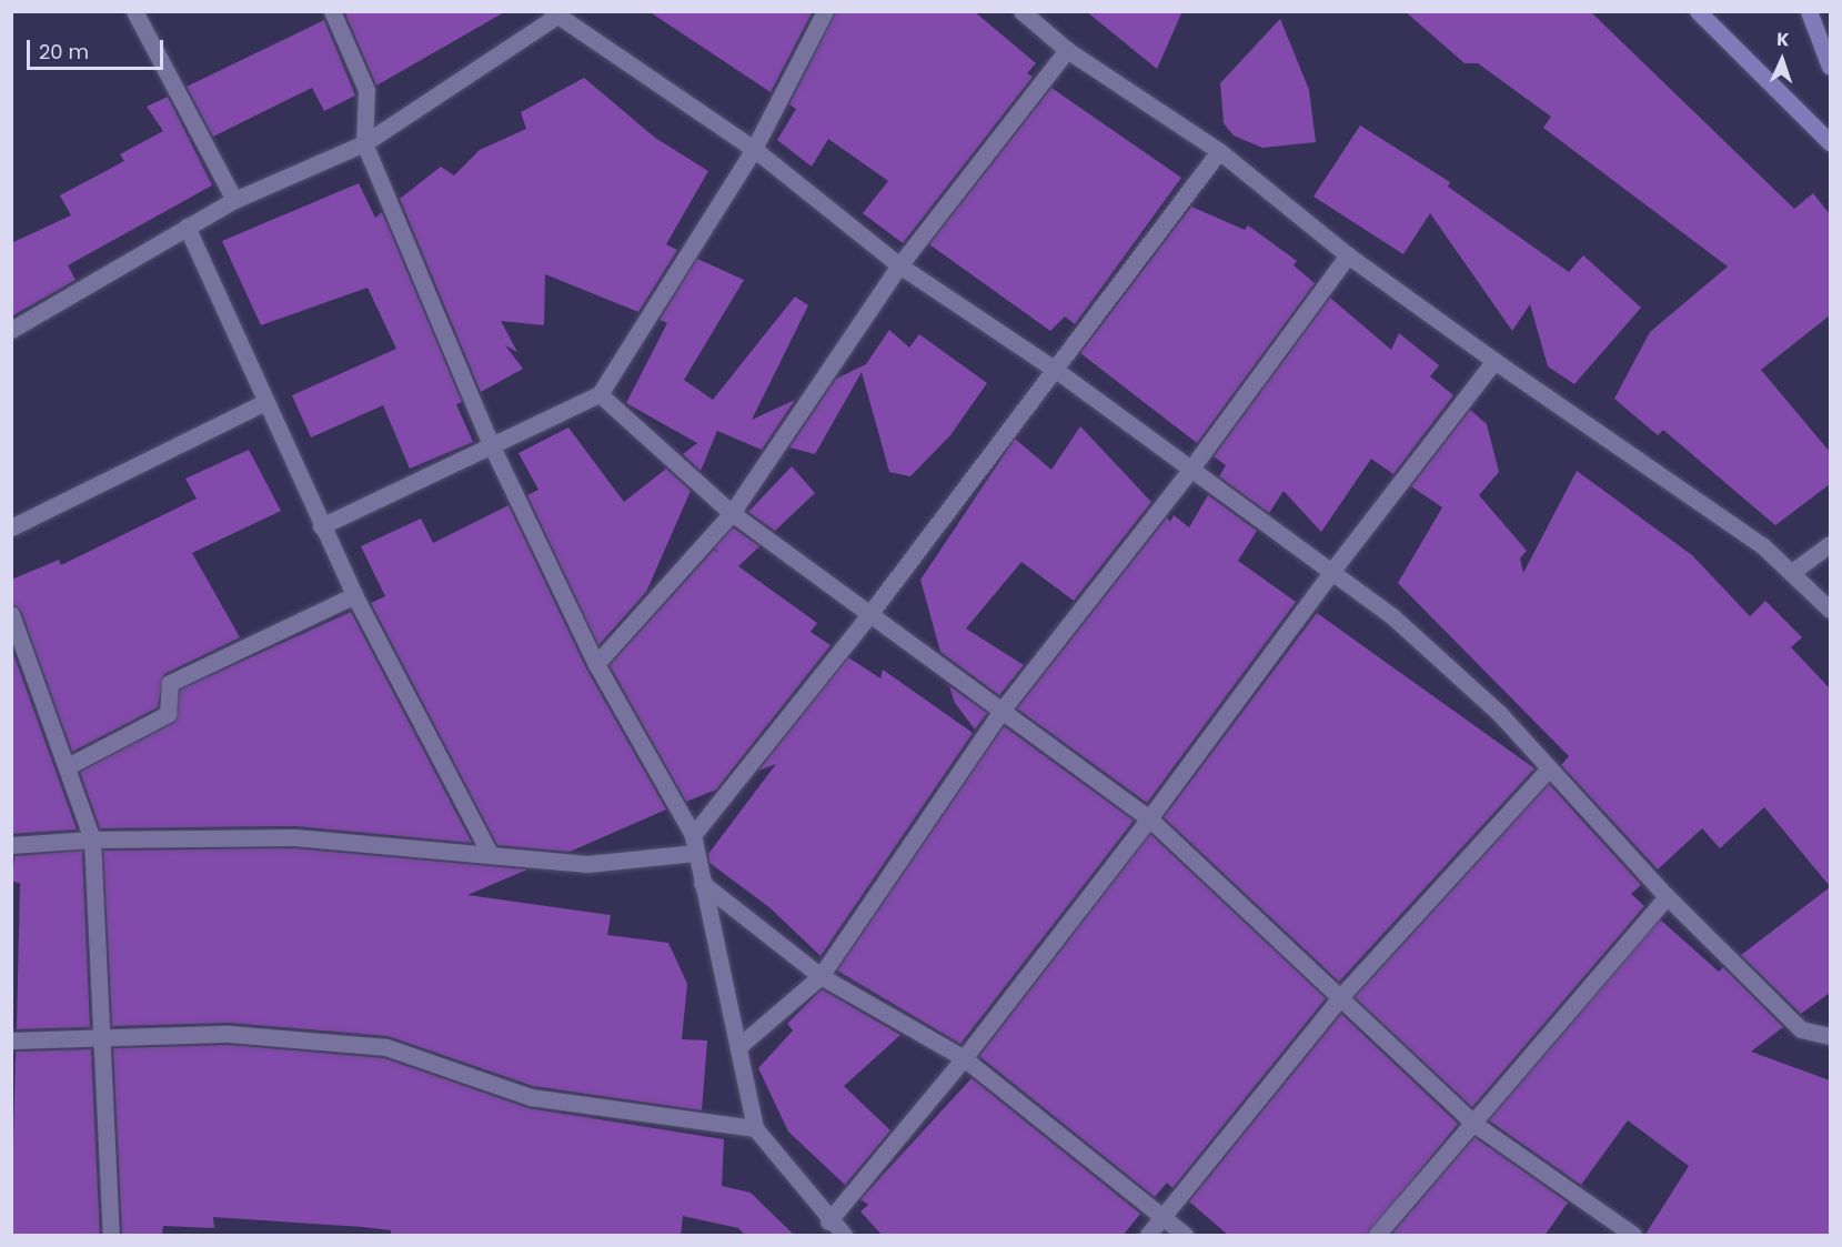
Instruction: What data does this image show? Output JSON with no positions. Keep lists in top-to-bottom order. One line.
{"scale_bar":"20 m","north":"top"}
